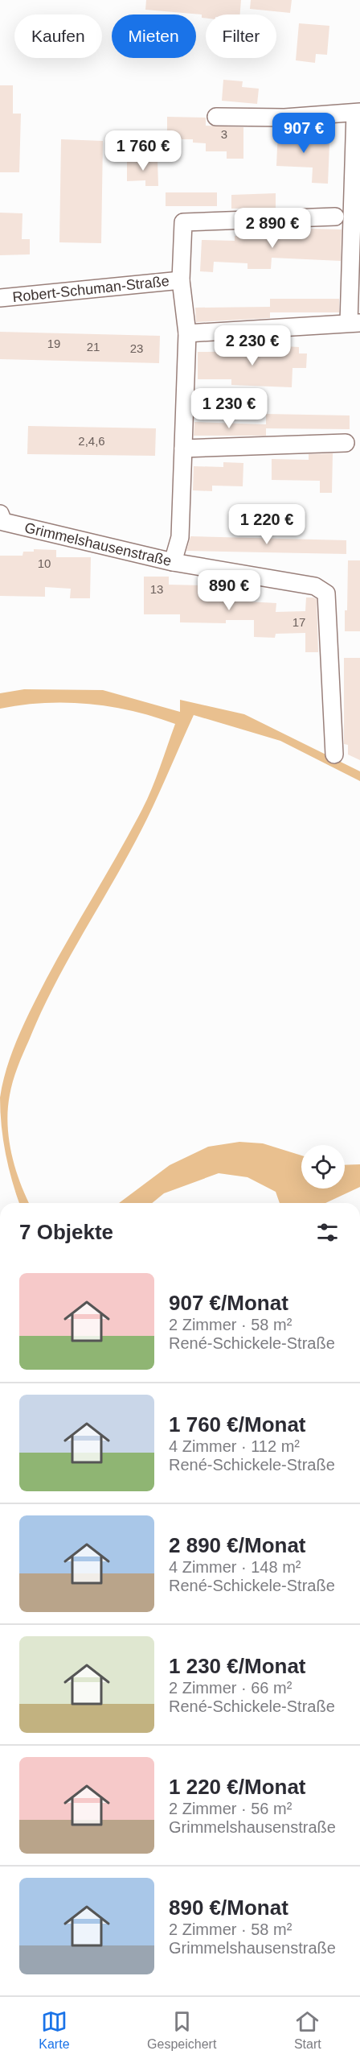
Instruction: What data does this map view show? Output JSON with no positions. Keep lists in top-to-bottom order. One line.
{"streets":{"street":["Robert-Schuman-Straße","Grimmelshausenstraße"]},"house_numbers":["3","19","21","23","2,4,6","10","13","17"],"page":{"chip":["Kaufen","Mieten","Filter"],"price":["907 €","1 760 €","2 890 €","2 230 €","1 230 €","1 220 €","890 €"],"heading":"7 Objekte","list":[{"name":"907 €/Monat","note":"2 Zimmer · 58 m² · René-Schickele-Straße"},{"name":"1 760 €/Monat","note":"4 Zimmer · 112 m² · René-Schickele-Straße"},{"name":"2 890 €/Monat","note":"4 Zimmer · 148 m² · René-Schickele-Straße"},{"name":"1 230 €/Monat","note":"2 Zimmer · 66 m² · René-Schickele-Straße"},{"name":"1 220 €/Monat","note":"2 Zimmer · 56 m² · Grimmelshausenstraße"},{"name":"890 €/Monat","note":"2 Zimmer · 58 m² · Grimmelshausenstraße"}],"tabs":["Karte","Gespeichert","Start"]}}
